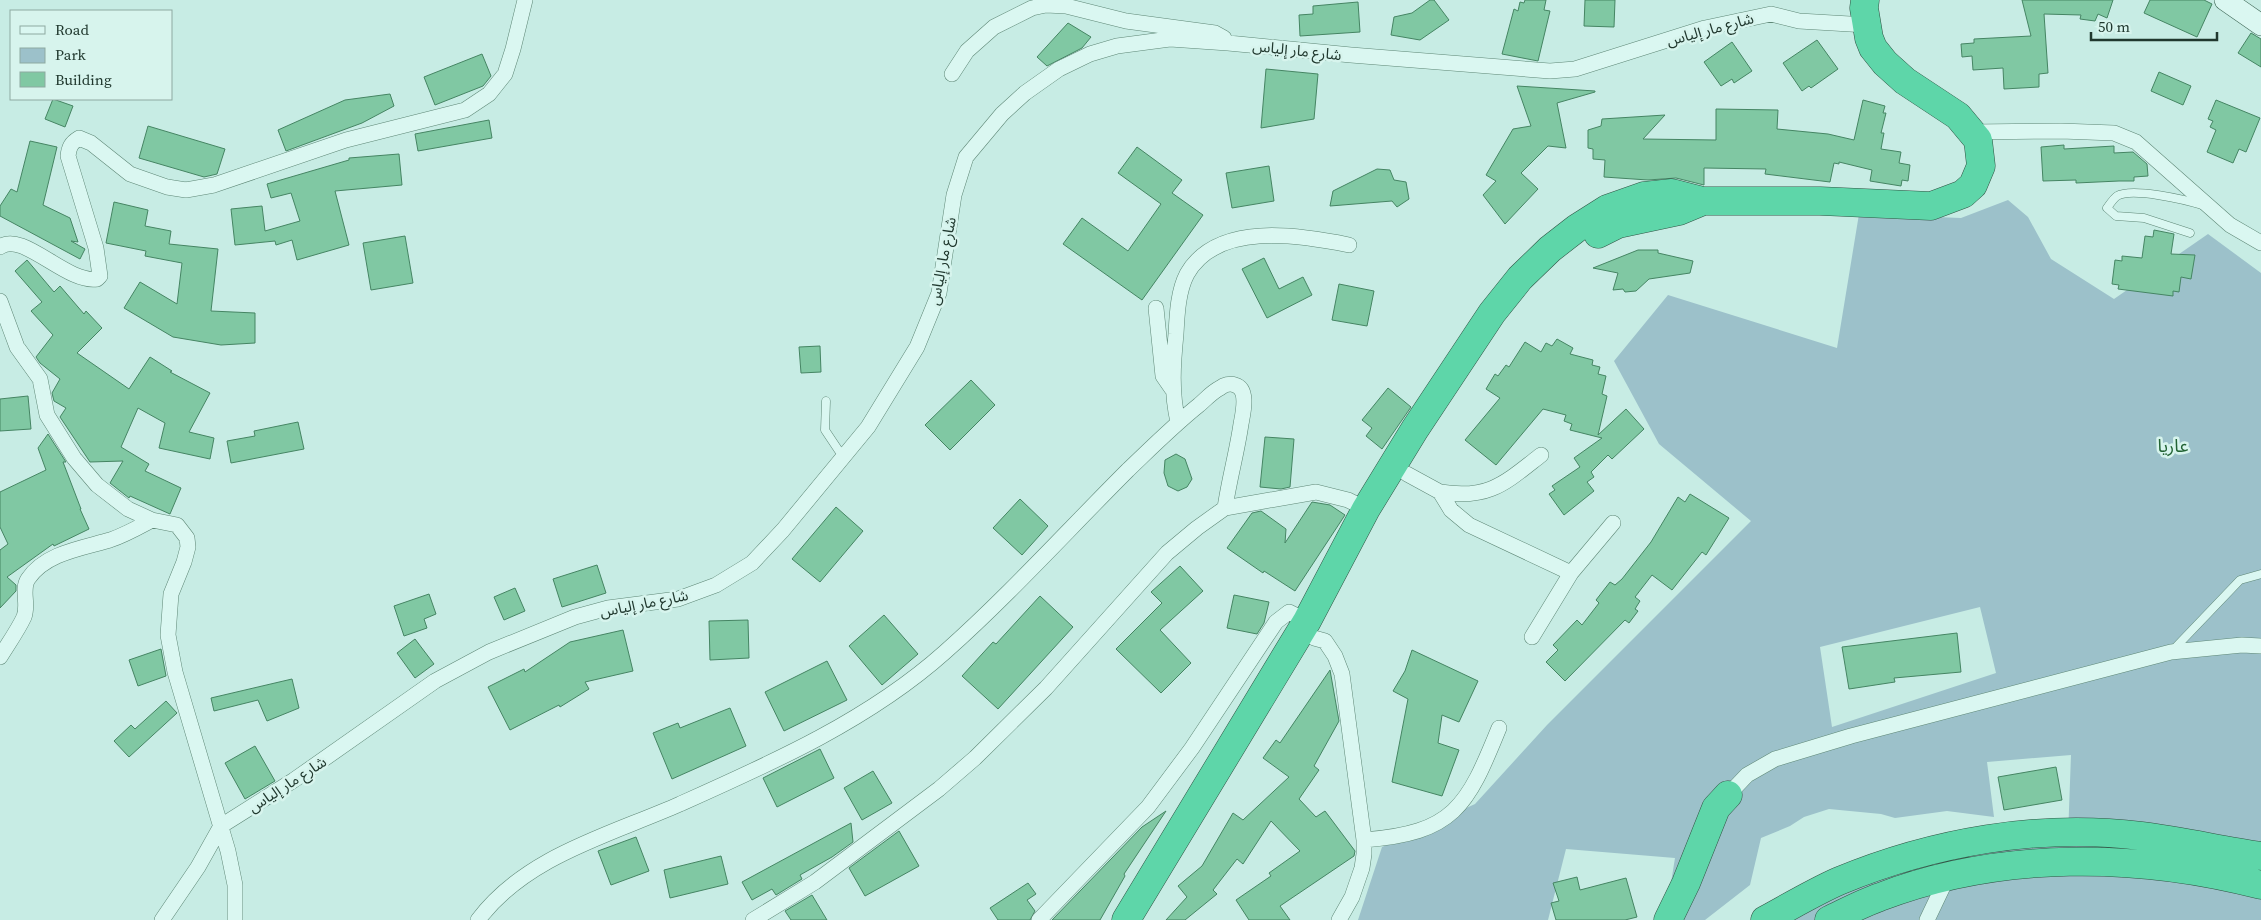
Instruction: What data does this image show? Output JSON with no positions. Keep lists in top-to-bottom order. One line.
{"streets":{"street":["شارع مار إلياس"]},"districts":["عاريا"],"legend":["Road","Park","Building"],"scale_bar":"50 m"}
